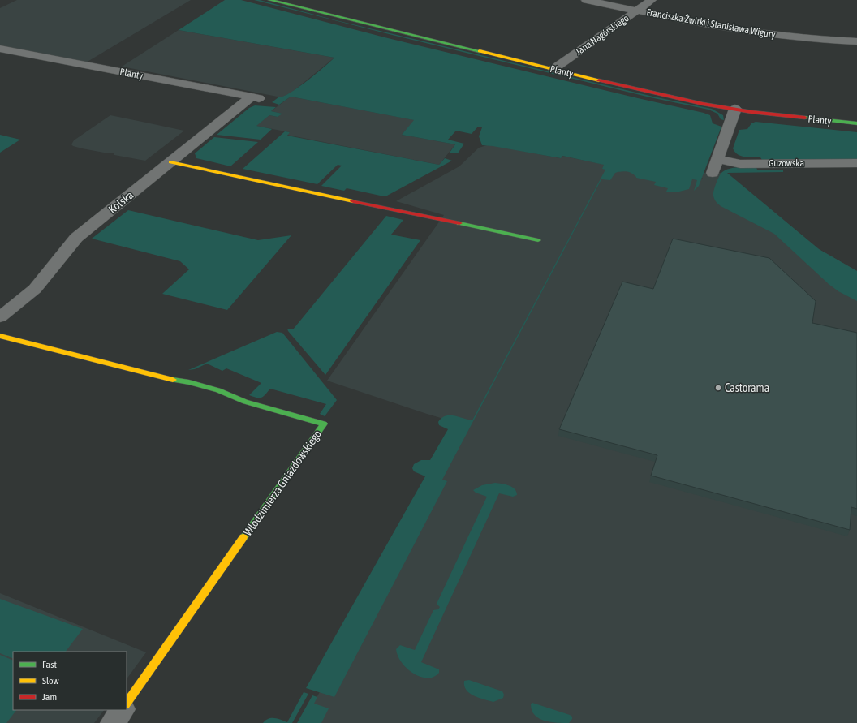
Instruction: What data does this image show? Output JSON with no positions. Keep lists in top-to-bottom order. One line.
{"streets":{"street":["Franciszka Żwirki i Stanisława Wigury","Jana Nagórskiego","Planty","Guzowska","Kolska","Włodzimierza Gniazdowskiego"]},"crossings":[["Franciszka Żwirki i Stanisława Wigury","Jana Nagórskiego"],["Jana Nagórskiego","Planty"],["Planty","Kolska"]],"places":["Castorama"],"legend":["Fast","Slow","Jam"]}
